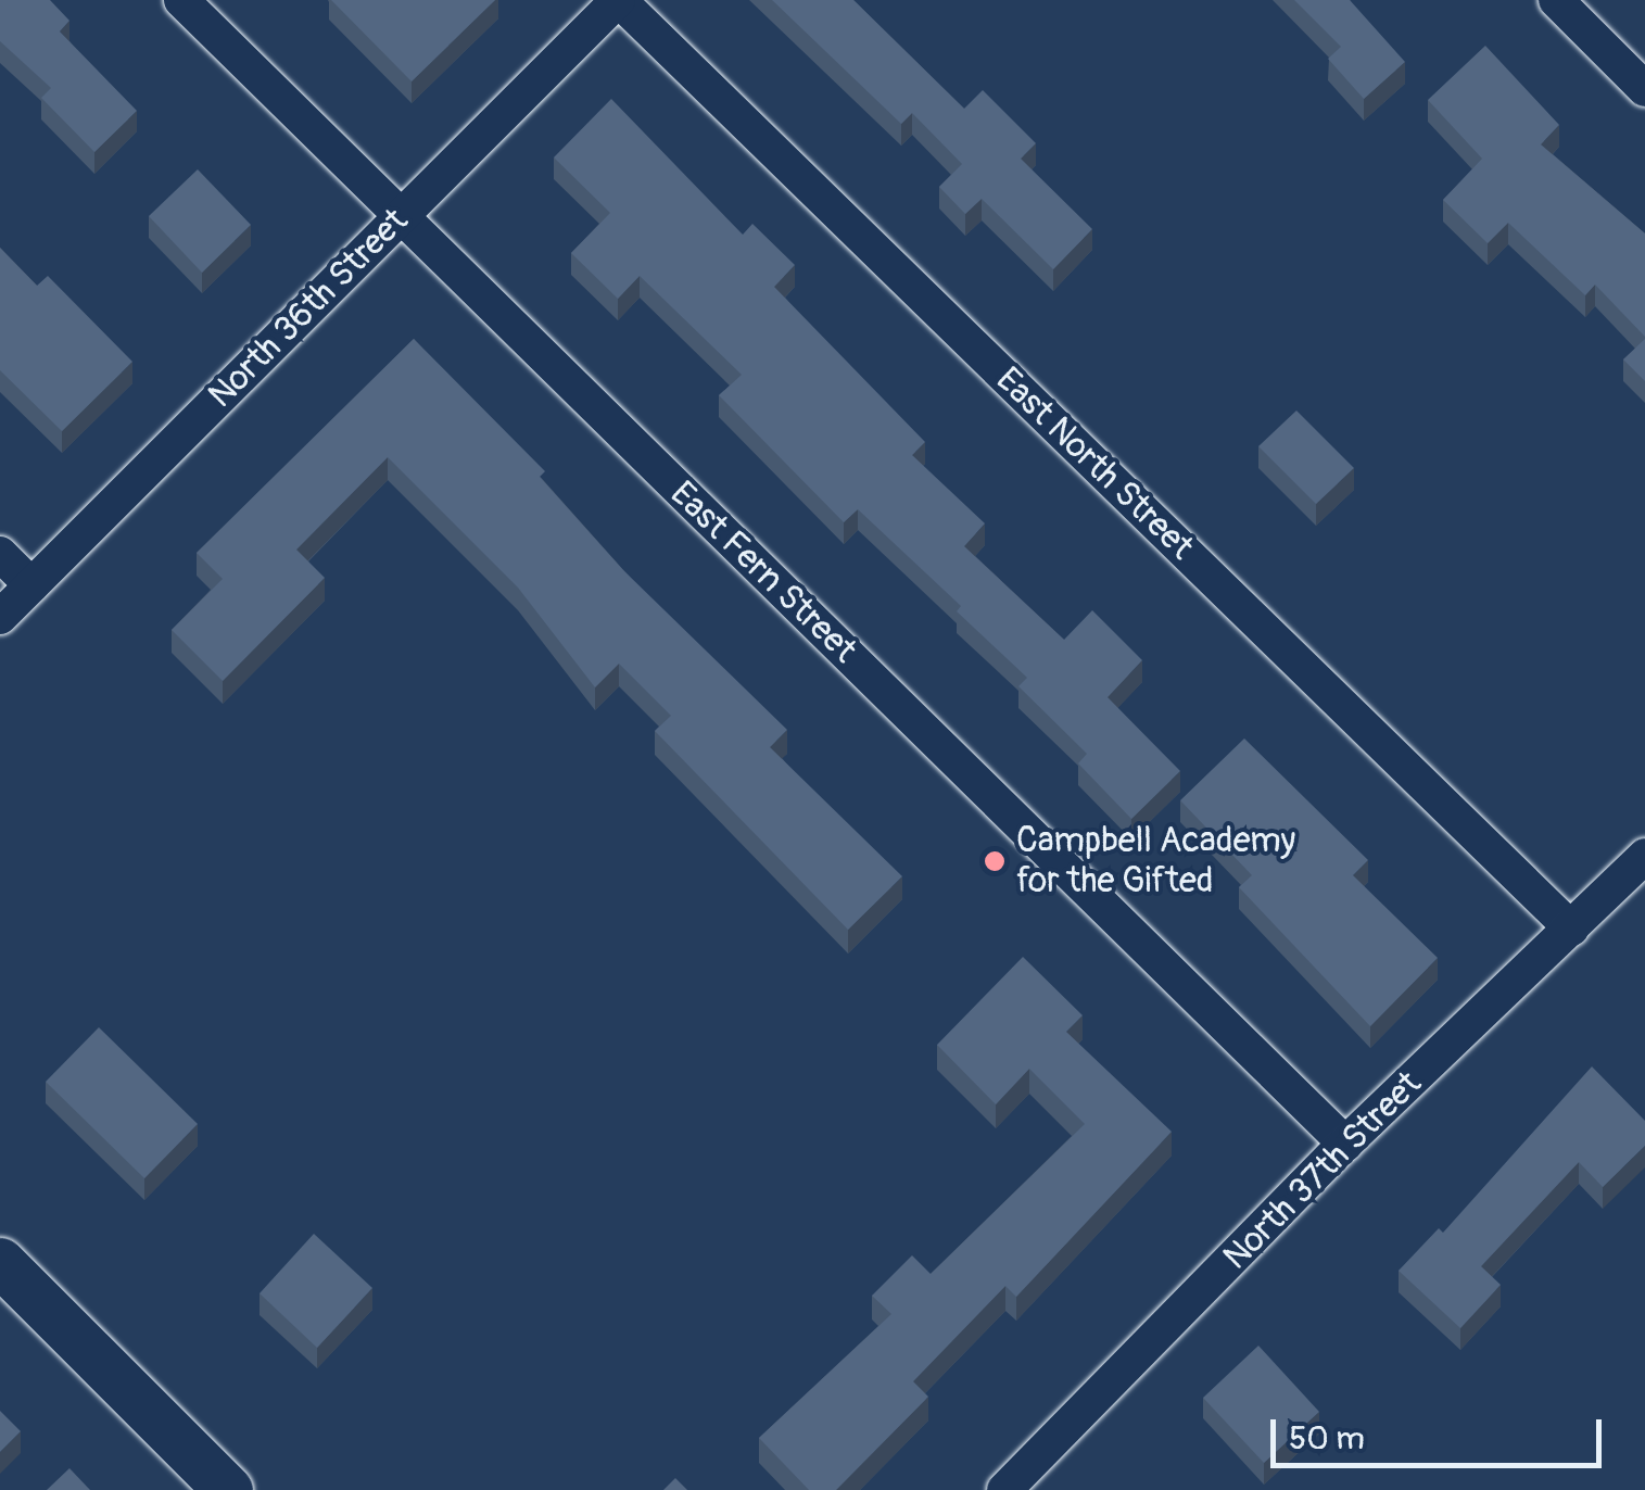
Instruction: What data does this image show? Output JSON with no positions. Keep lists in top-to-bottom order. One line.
{"streets":{"street":["North 36th Street","East North Street","East Fern Street","North 37th Street"]},"crossings":[["North 36th Street","East North Street"],["North 36th Street","East Fern Street"],["East North Street","North 37th Street"],["East Fern Street","North 37th Street"]],"places":["Campbell Academy for the Gifted"],"scale_bar":"50 m"}
